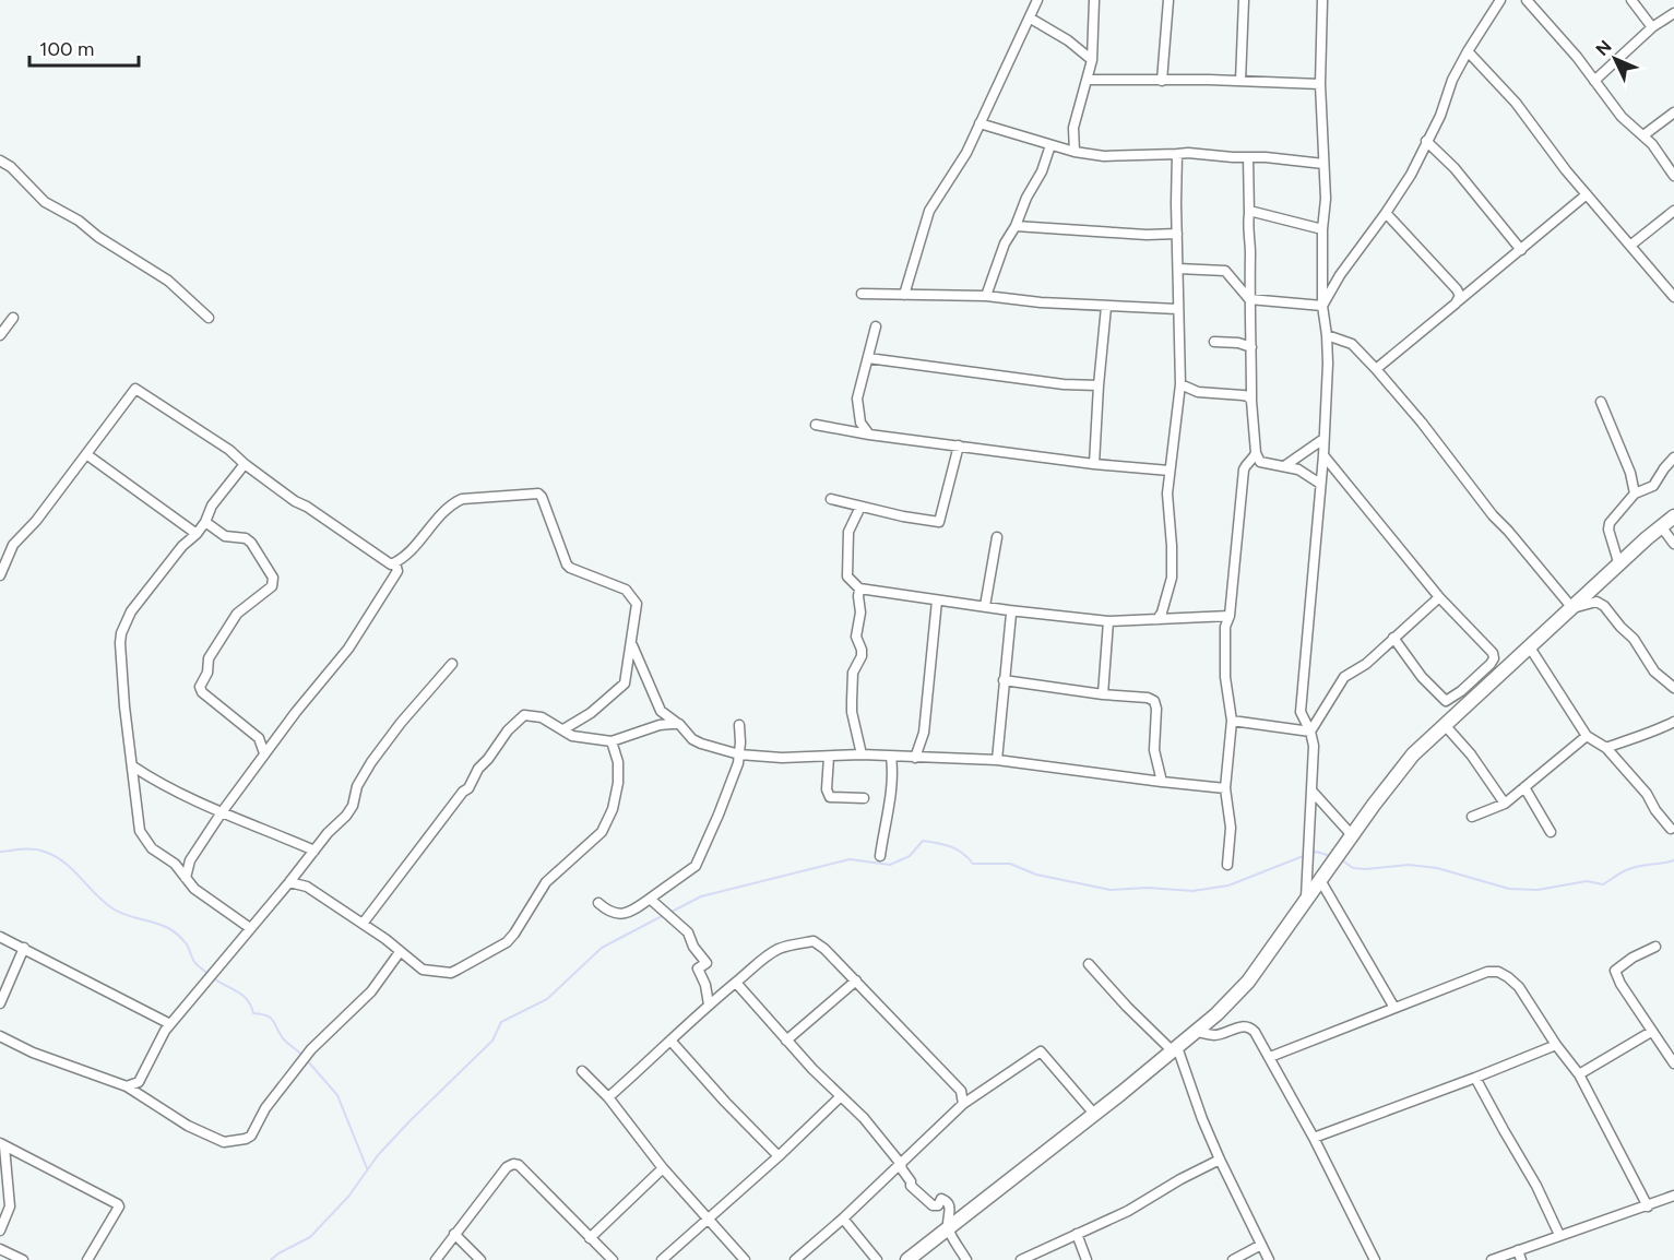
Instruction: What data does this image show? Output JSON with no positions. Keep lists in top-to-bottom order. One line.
{"scale_bar":"100 m","north":"top left"}
